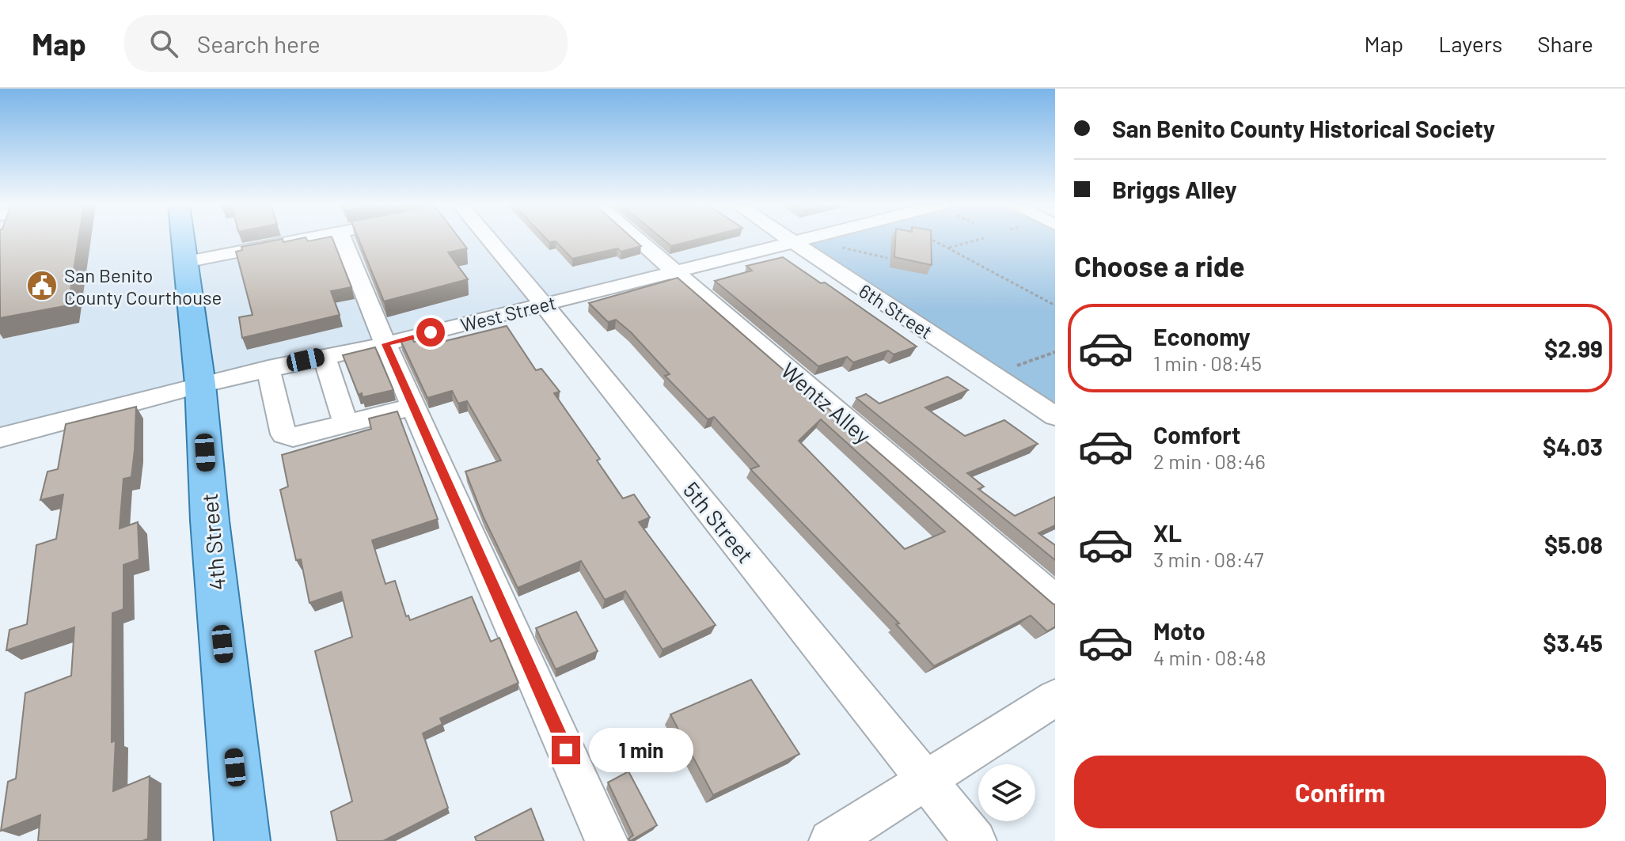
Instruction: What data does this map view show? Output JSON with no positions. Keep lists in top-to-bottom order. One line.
{"streets":{"main road":["4th Street"],"street":["6th Street","West Street","Wentz Alley","5th Street"]},"crossings":[["6th Street","West Street"],["West Street","Wentz Alley"],["West Street","5th Street"],["West Street","4th Street"]],"places":{"public building":["San Benito County Courthouse"]},"page":{"header":"Map","search":"Search here","nav":["Map","Layers","Share"],"banner":["San Benito County Historical Society","Briggs Alley"],"heading":"Choose a ride","list":[{"name":"Economy","note":"1 min · 08:45","value":"$2.99"},{"name":"Comfort","note":"2 min · 08:46","value":"$4.03"},{"name":"XL","note":"3 min · 08:47","value":"$5.08"},{"name":"Moto","note":"4 min · 08:48","value":"$3.45"}],"bubble":"1 min","buttons":"Confirm"}}
